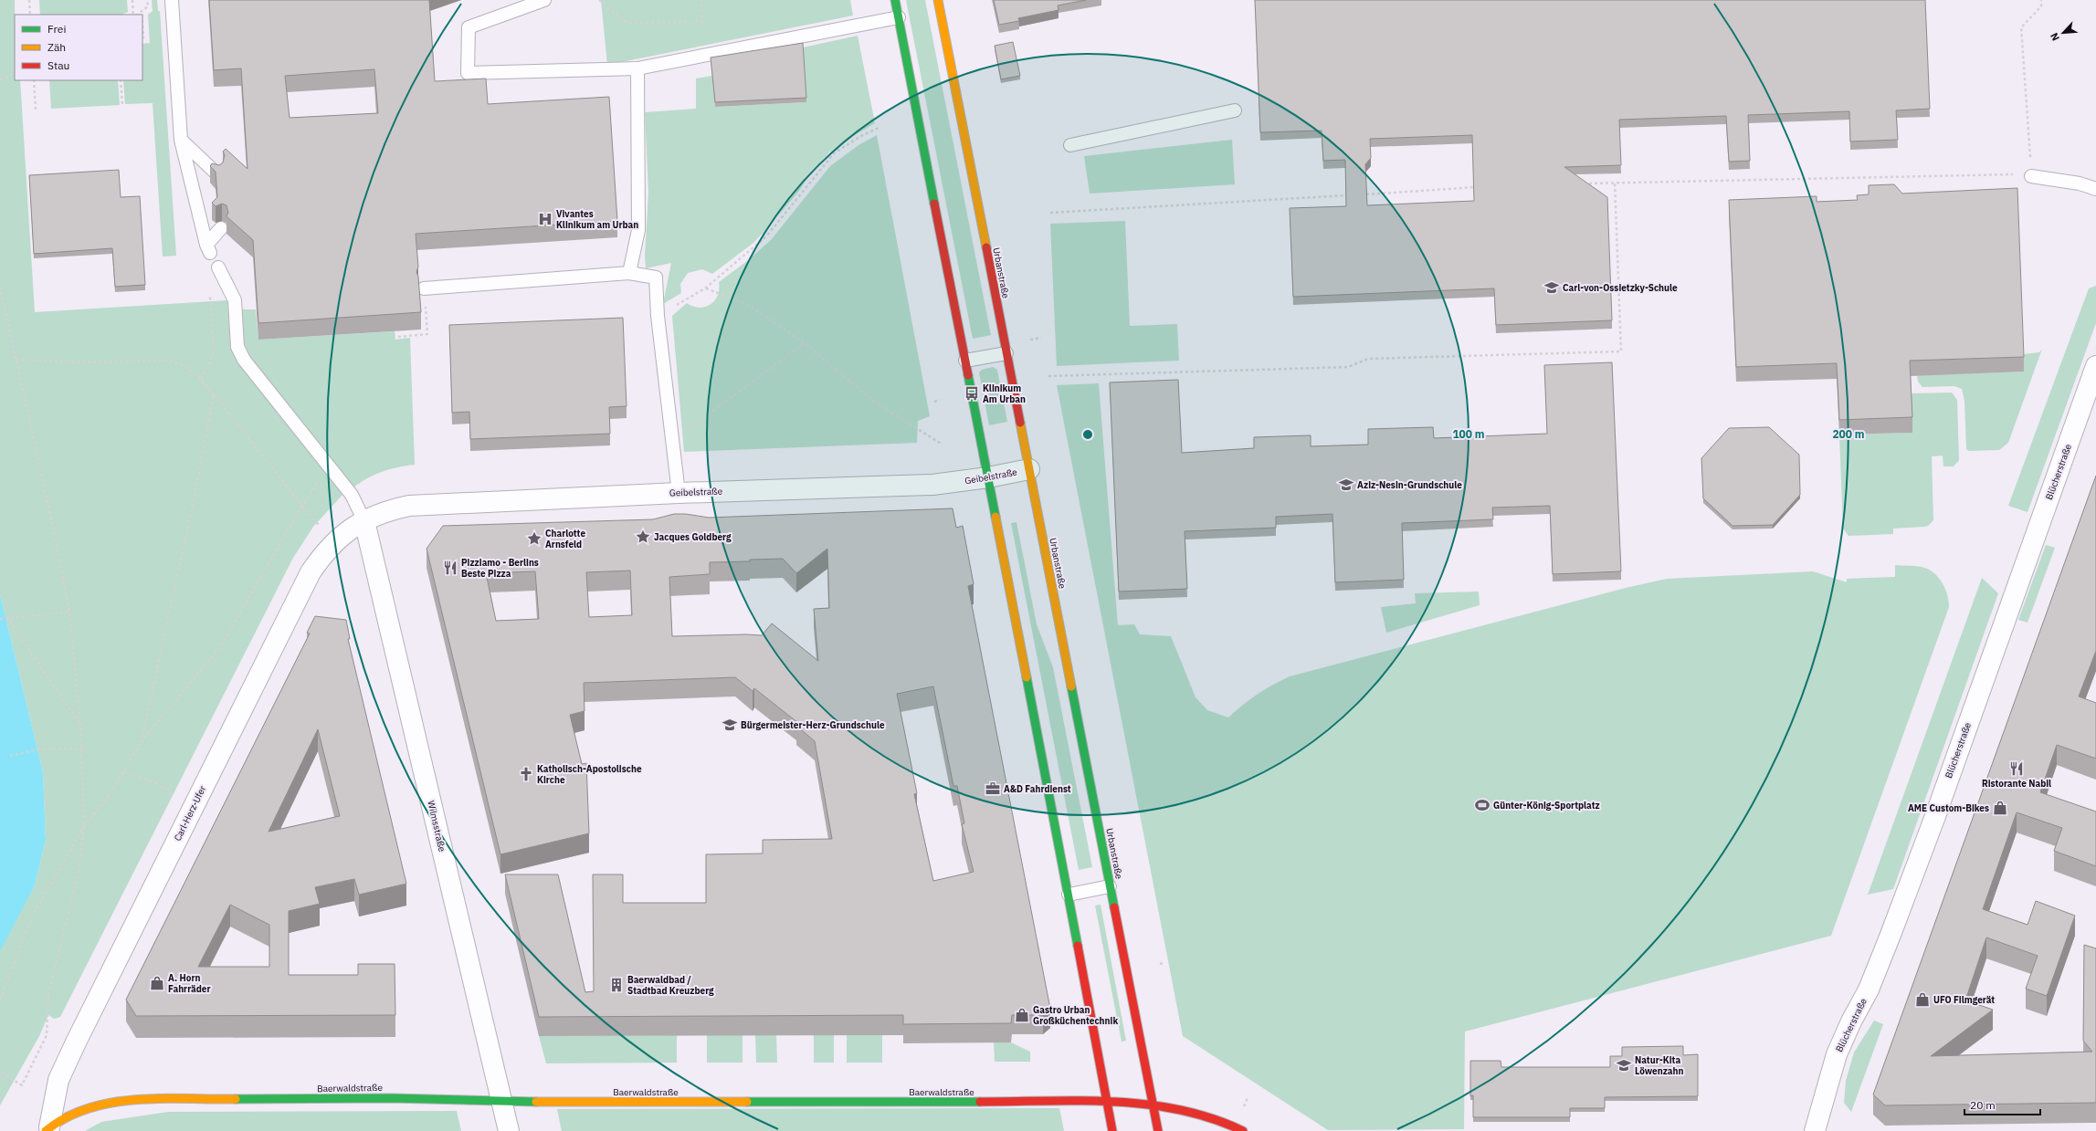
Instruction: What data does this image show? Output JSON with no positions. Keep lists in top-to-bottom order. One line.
{"streets":{"main road":["Urbanstraße","Baerwaldstraße"],"street":["Blücherstraße","Geibelstraße","Carl-Herz-Ufer","Wilmsstraße"]},"crossings":[["Urbanstraße","Geibelstraße"],["Urbanstraße","Baerwaldstraße"],["Geibelstraße","Carl-Herz-Ufer"],["Geibelstraße","Wilmsstraße"],["Carl-Herz-Ufer","Wilmsstraße"],["Carl-Herz-Ufer","Baerwaldstraße"],["Wilmsstraße","Baerwaldstraße"]],"places":{"hospital":["Vivantes Klinikum am Urban"],"school or university":["Carl-von-Ossietzky-Schule","Aziz-Nesin-Grundschule","Bürgermeister-Herz-Grundschule","Natur-Kita Löwenzahn"],"bus stop":["Klinikum Am Urban"],"place":["Jacques Goldberg","Charlotte Arnsfeld"],"restaurant":["Pizziamo - Berlins Beste Pizza","Ristorante Nabil"],"church":["Katholisch-Apostolische Kirche"],"office":["A&D Fahrdienst"],"sports":["Günter-König-Sportplatz"],"shop":["AME Custom-Bikes","A. Horn Fahrräder","UFO Filmgerät","Gastro Urban Großküchentechnik"],"building":["Baerwaldbad / Stadtbad Kreuzberg"]},"legend":["Frei","Zäh","Stau"],"scale_bar":"20 m","north":"bottom left","rings":["100 m","200 m"]}
